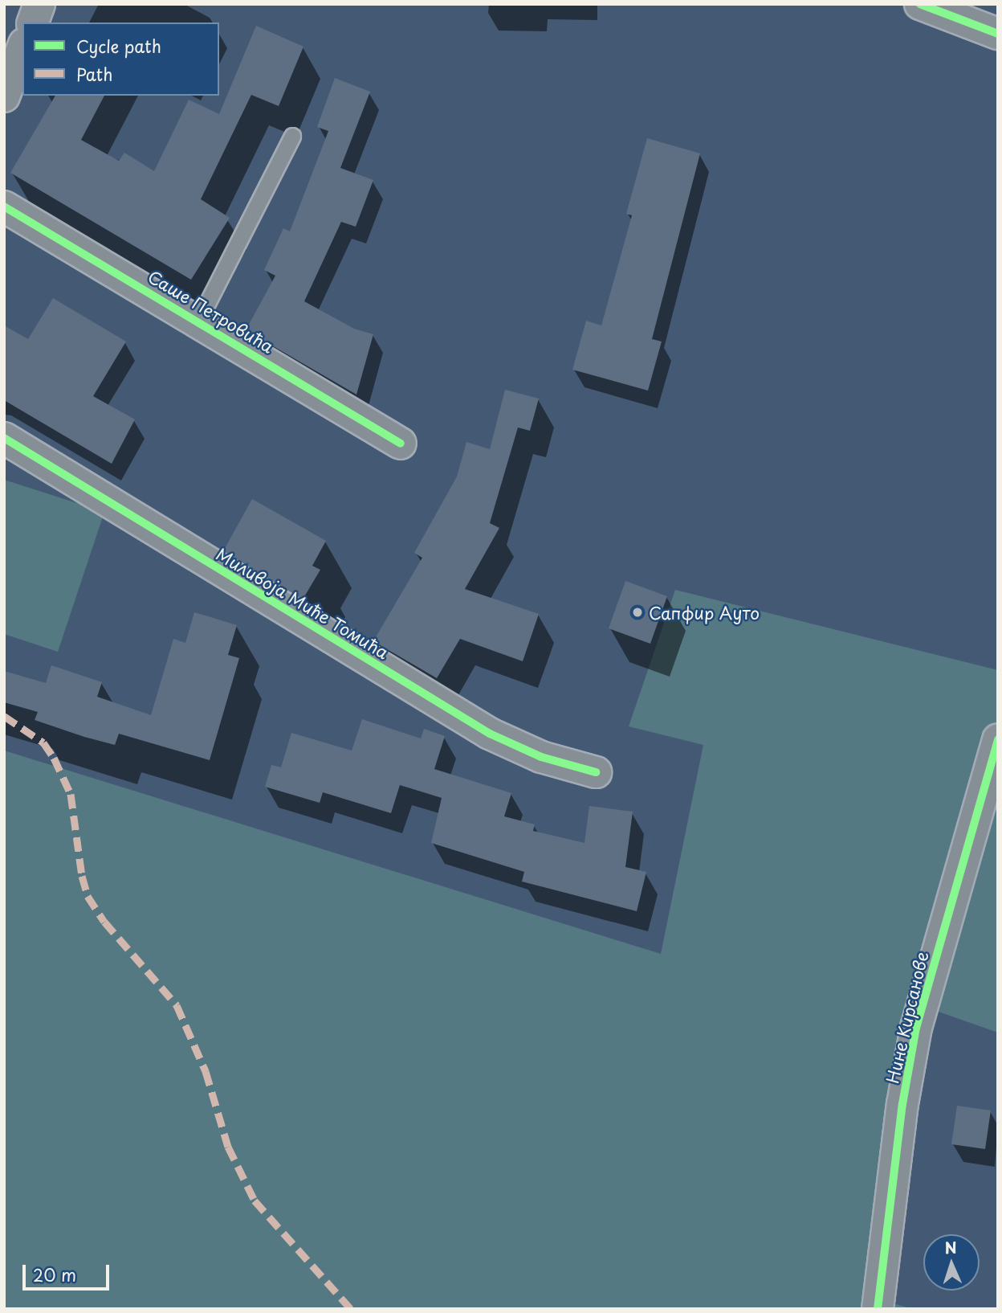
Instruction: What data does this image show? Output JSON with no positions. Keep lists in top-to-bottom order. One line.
{"streets":{"street":["Саше Петровића","Миливоја Миће Томића","Нине Кирсанове"]},"places":["Сапфир Ауто"],"legend":["Cycle path","Path"],"scale_bar":"20 m","north":"top"}
